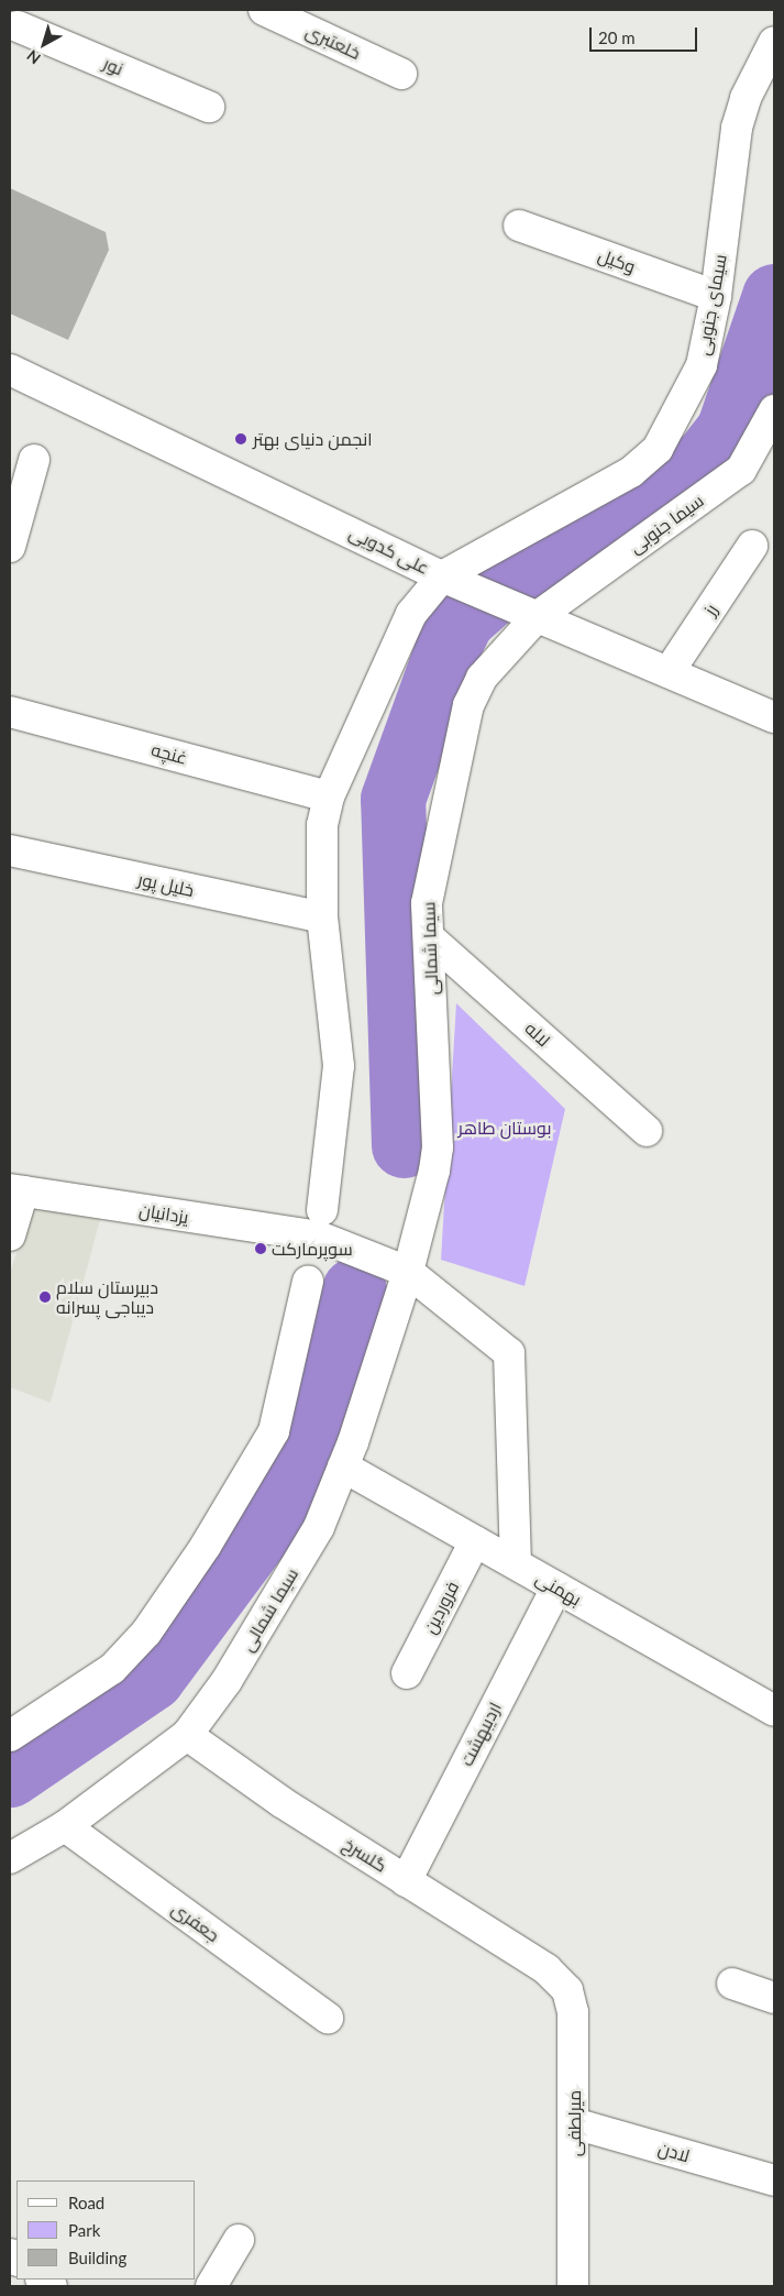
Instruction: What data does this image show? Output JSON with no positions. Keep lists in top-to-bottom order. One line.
{"streets":{"street":["خلعتبری","نور","وکیل","سیمای جنوبی","سیما جنوبی","علی کدویی","رز","غنچه","خلیل‌ پور","سیما شمالی","لاله","یزدانیان","بهمنی","فروردین","اردیبهشت","گلسرخ","جعفری","میرلطفی","لادن"]},"crossings":[["وکیل","سیمای جنوبی"],["سیمای جنوبی","علی کدویی"],["سیما جنوبی","علی کدویی"],["سیما جنوبی","سیما شمالی"],["علی کدویی","رز"],["علی کدویی","سیما شمالی"],["سیما شمالی","لاله"],["سیما شمالی","یزدانیان"],["سیما شمالی","بهمنی"],["سیما شمالی","گلسرخ"],["سیما شمالی","جعفری"],["بهمنی","فروردین"],["بهمنی","اردیبهشت"],["اردیبهشت","گلسرخ"],["گلسرخ","میرلطفی"],["میرلطفی","لادن"]],"parks":["بوستان طاهر"],"places":["انجمن دنیای بهتر","سوپرمارکت","دبیرستان سلام دیباجی پسرانه"],"legend":["Road","Park","Building"],"scale_bar":"20 m","north":"bottom left"}
